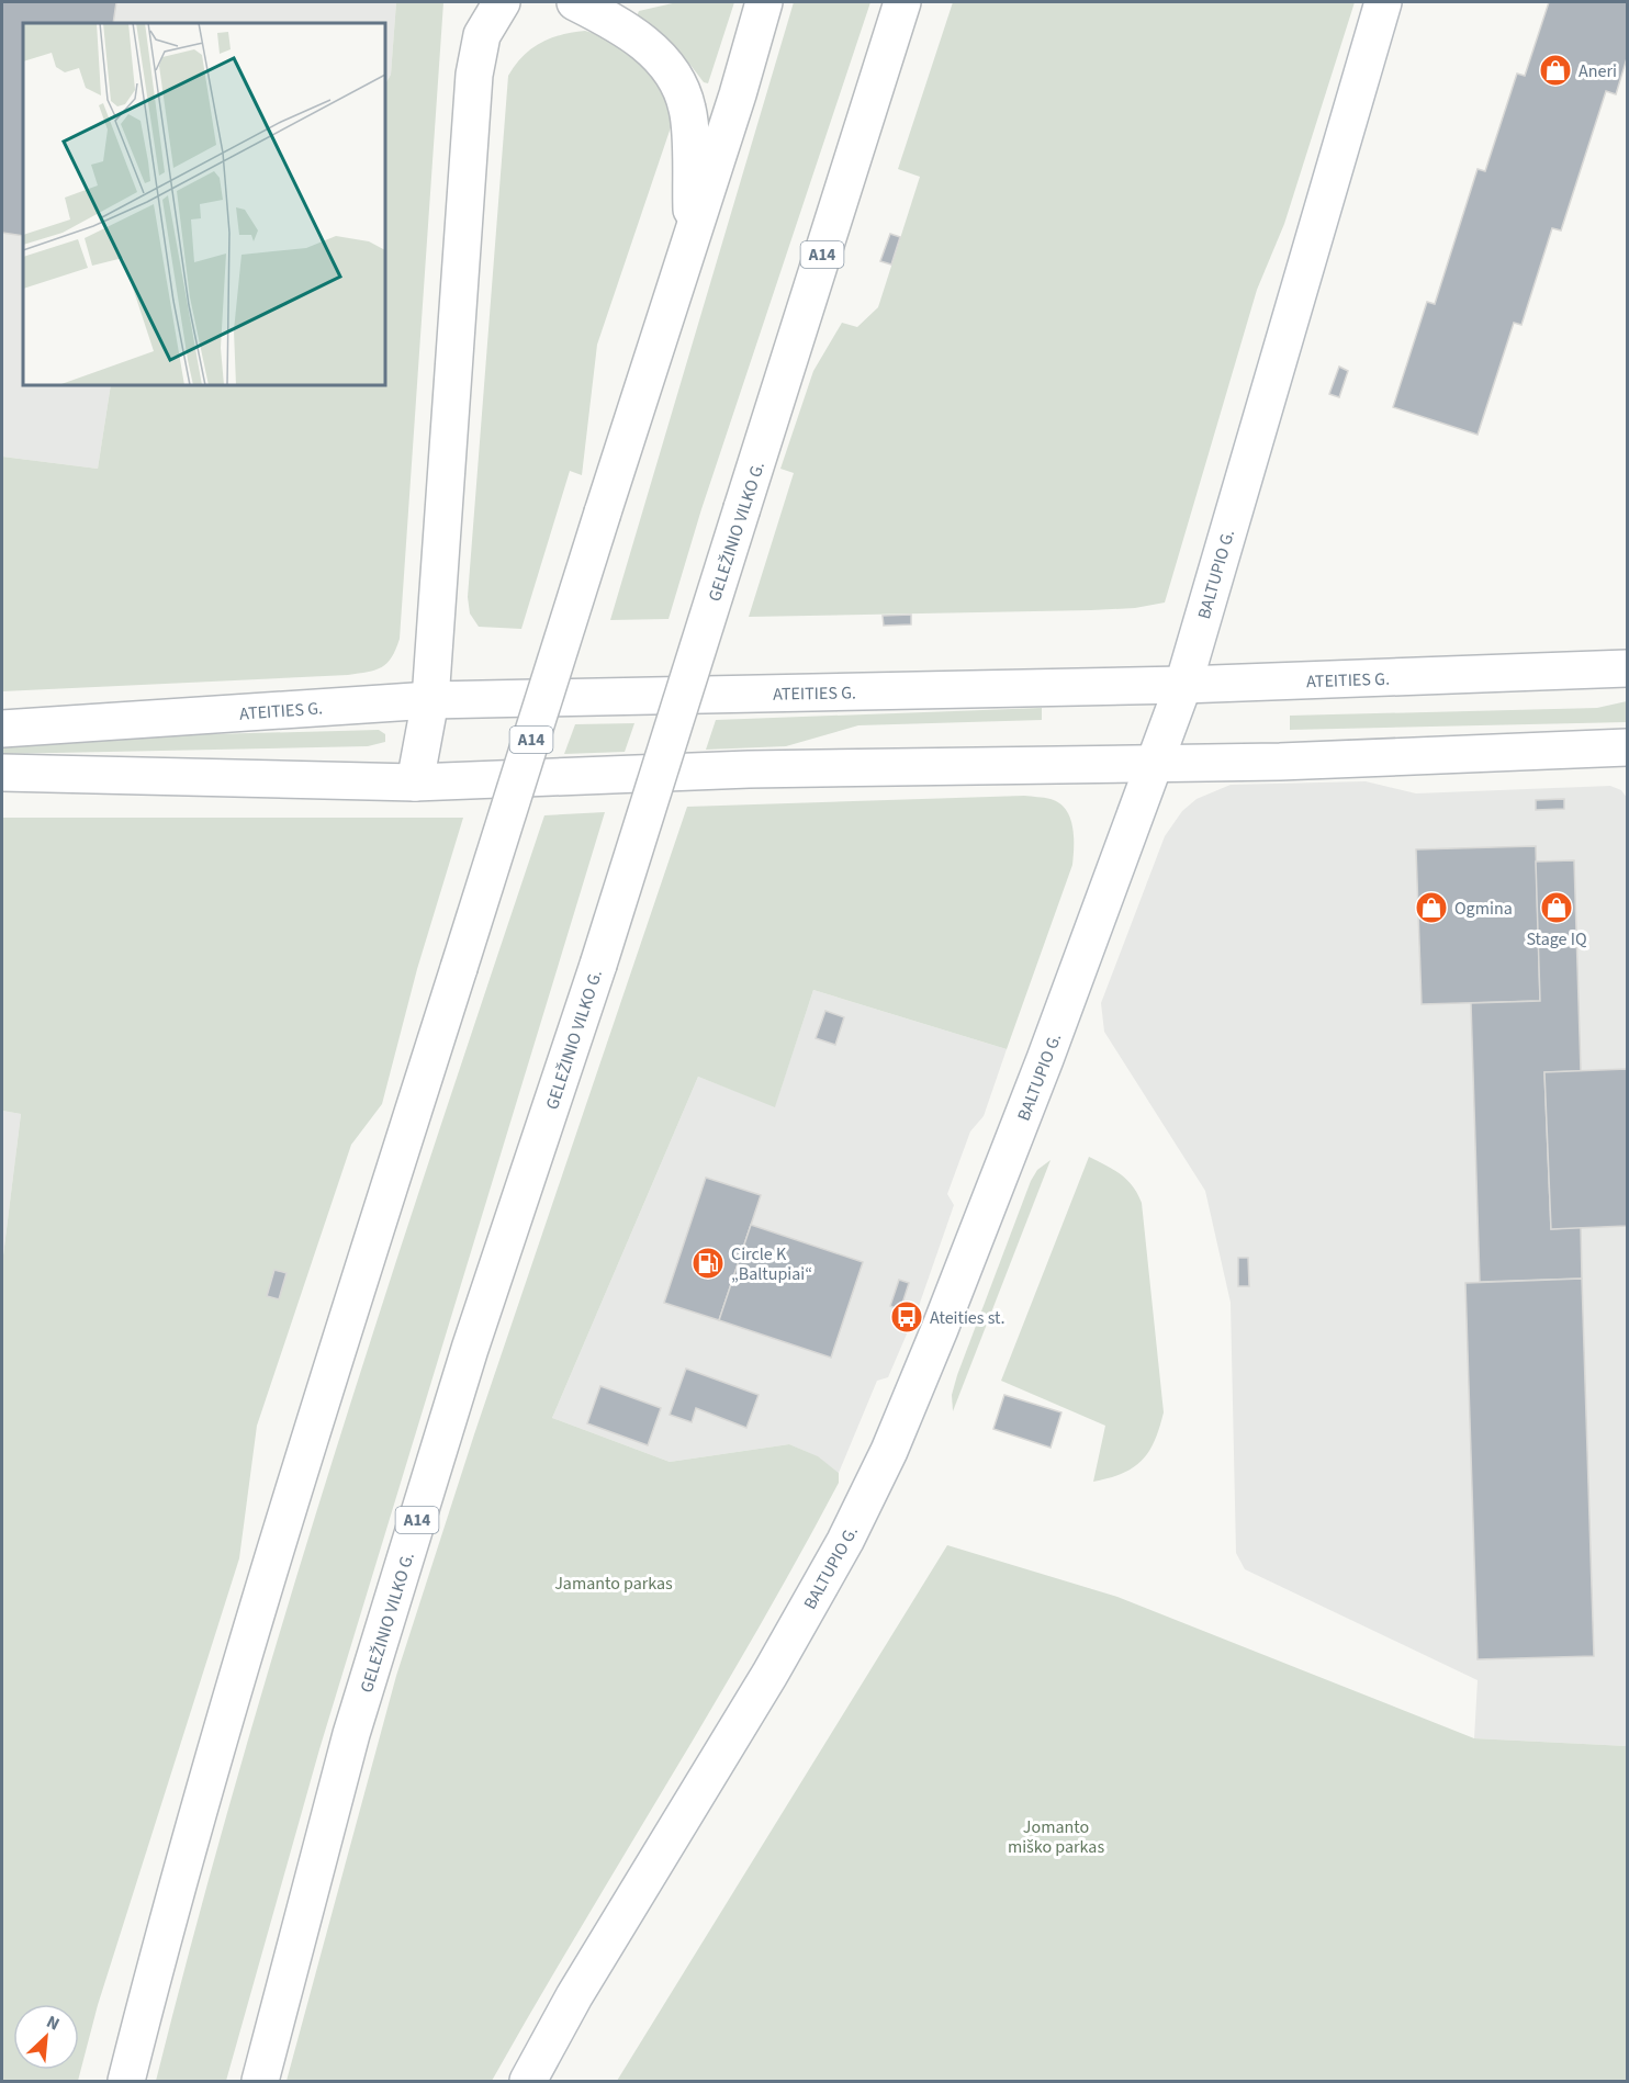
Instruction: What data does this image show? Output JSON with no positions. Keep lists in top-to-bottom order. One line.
{"streets":{"main road":["A14","GELEŽINIO VILKO G.","BALTUPIO G.","ATEITIES G."]},"crossings":[["BALTUPIO G.","ATEITIES G."]],"parks":["Jamanto parkas","Jomanto miško parkas"],"places":{"shop":["Aneri","Ogmina","Stage IQ"],"fuel station":["Circle K „Baltupiai“"],"bus stop":["Ateities st."]},"north":"top right"}
